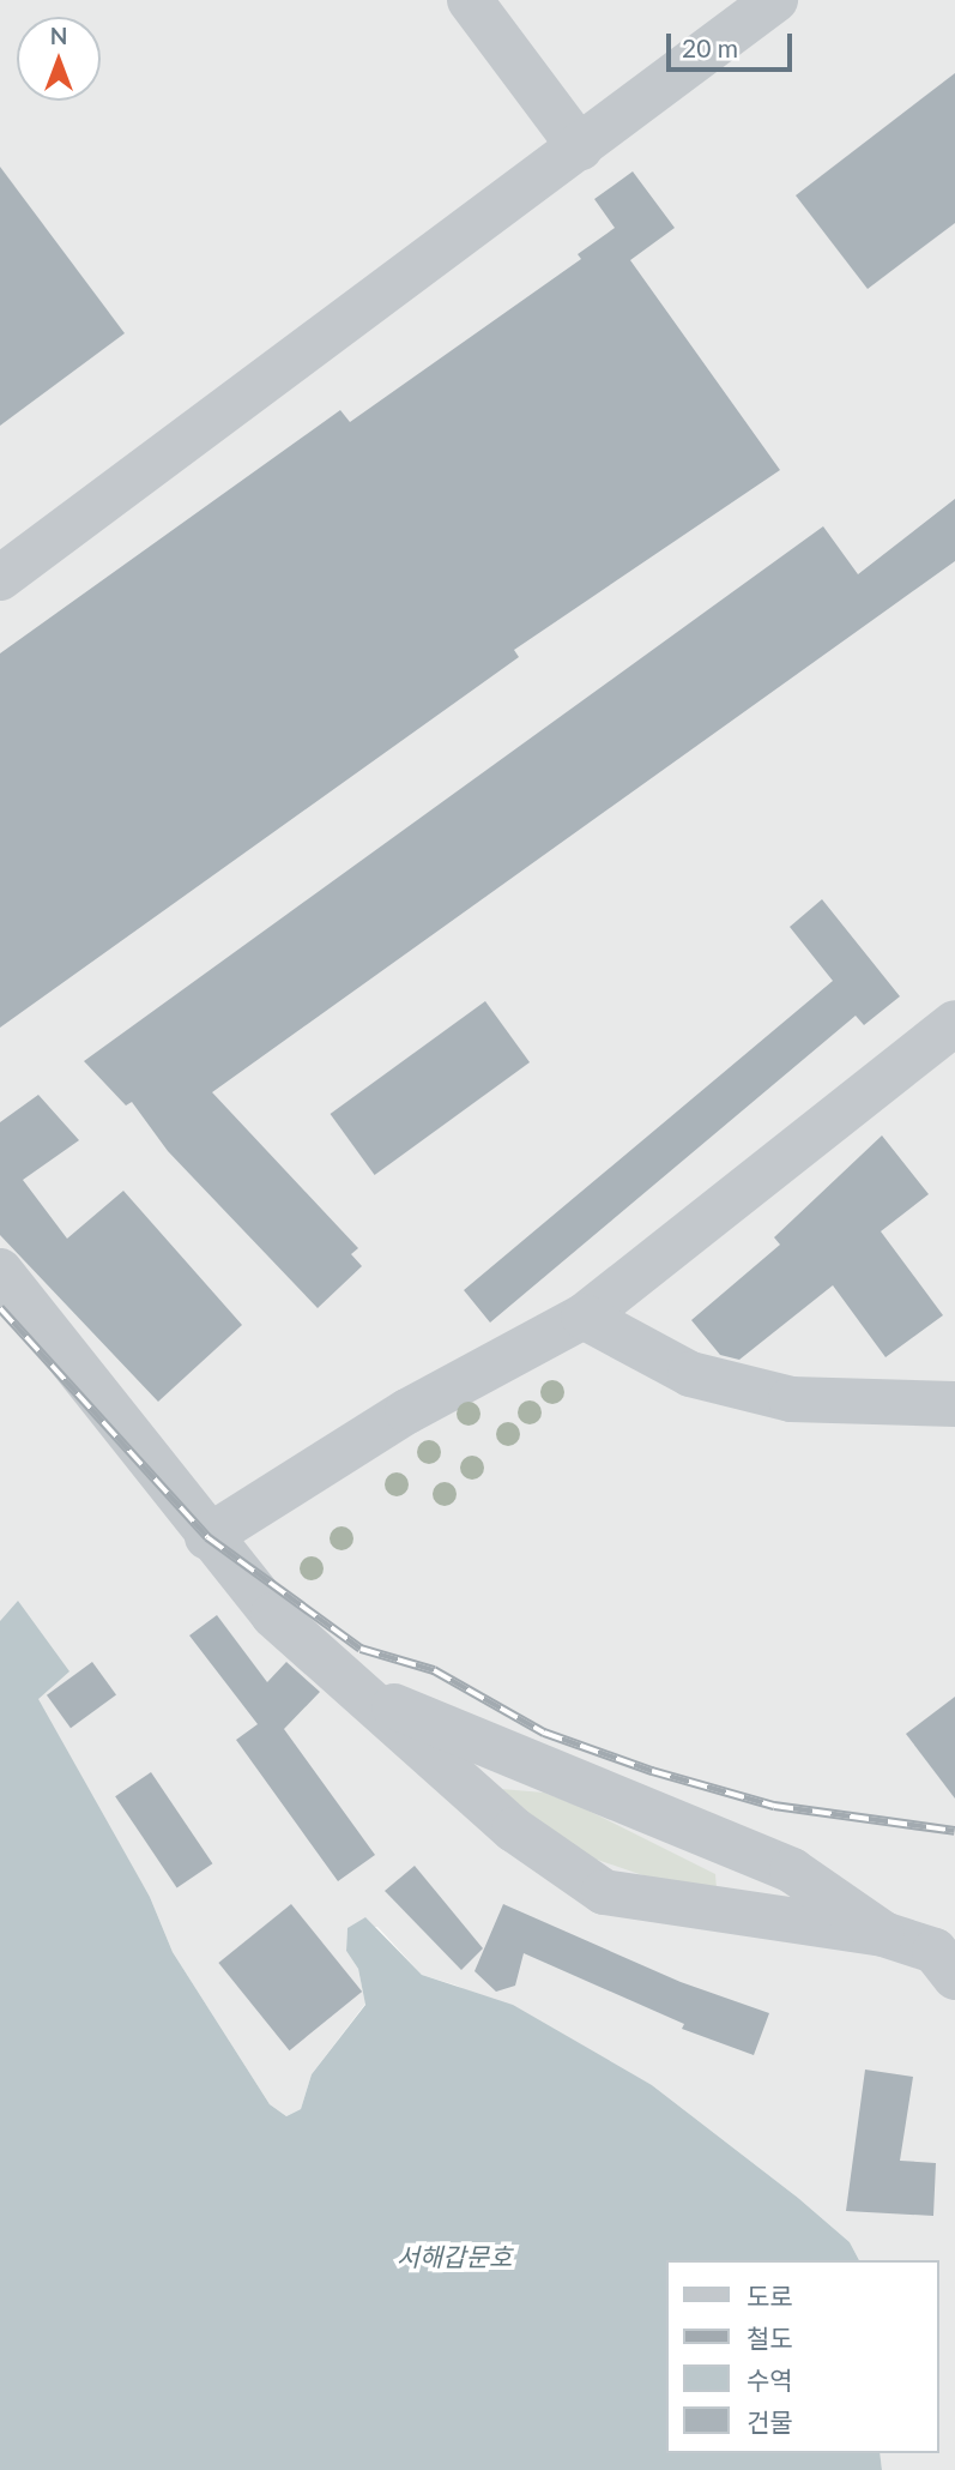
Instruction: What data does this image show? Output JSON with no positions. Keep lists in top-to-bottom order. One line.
{"water":["서해갑문호"],"legend":["도로","철도","수역","건물"],"scale_bar":"20 m","north":"top"}
